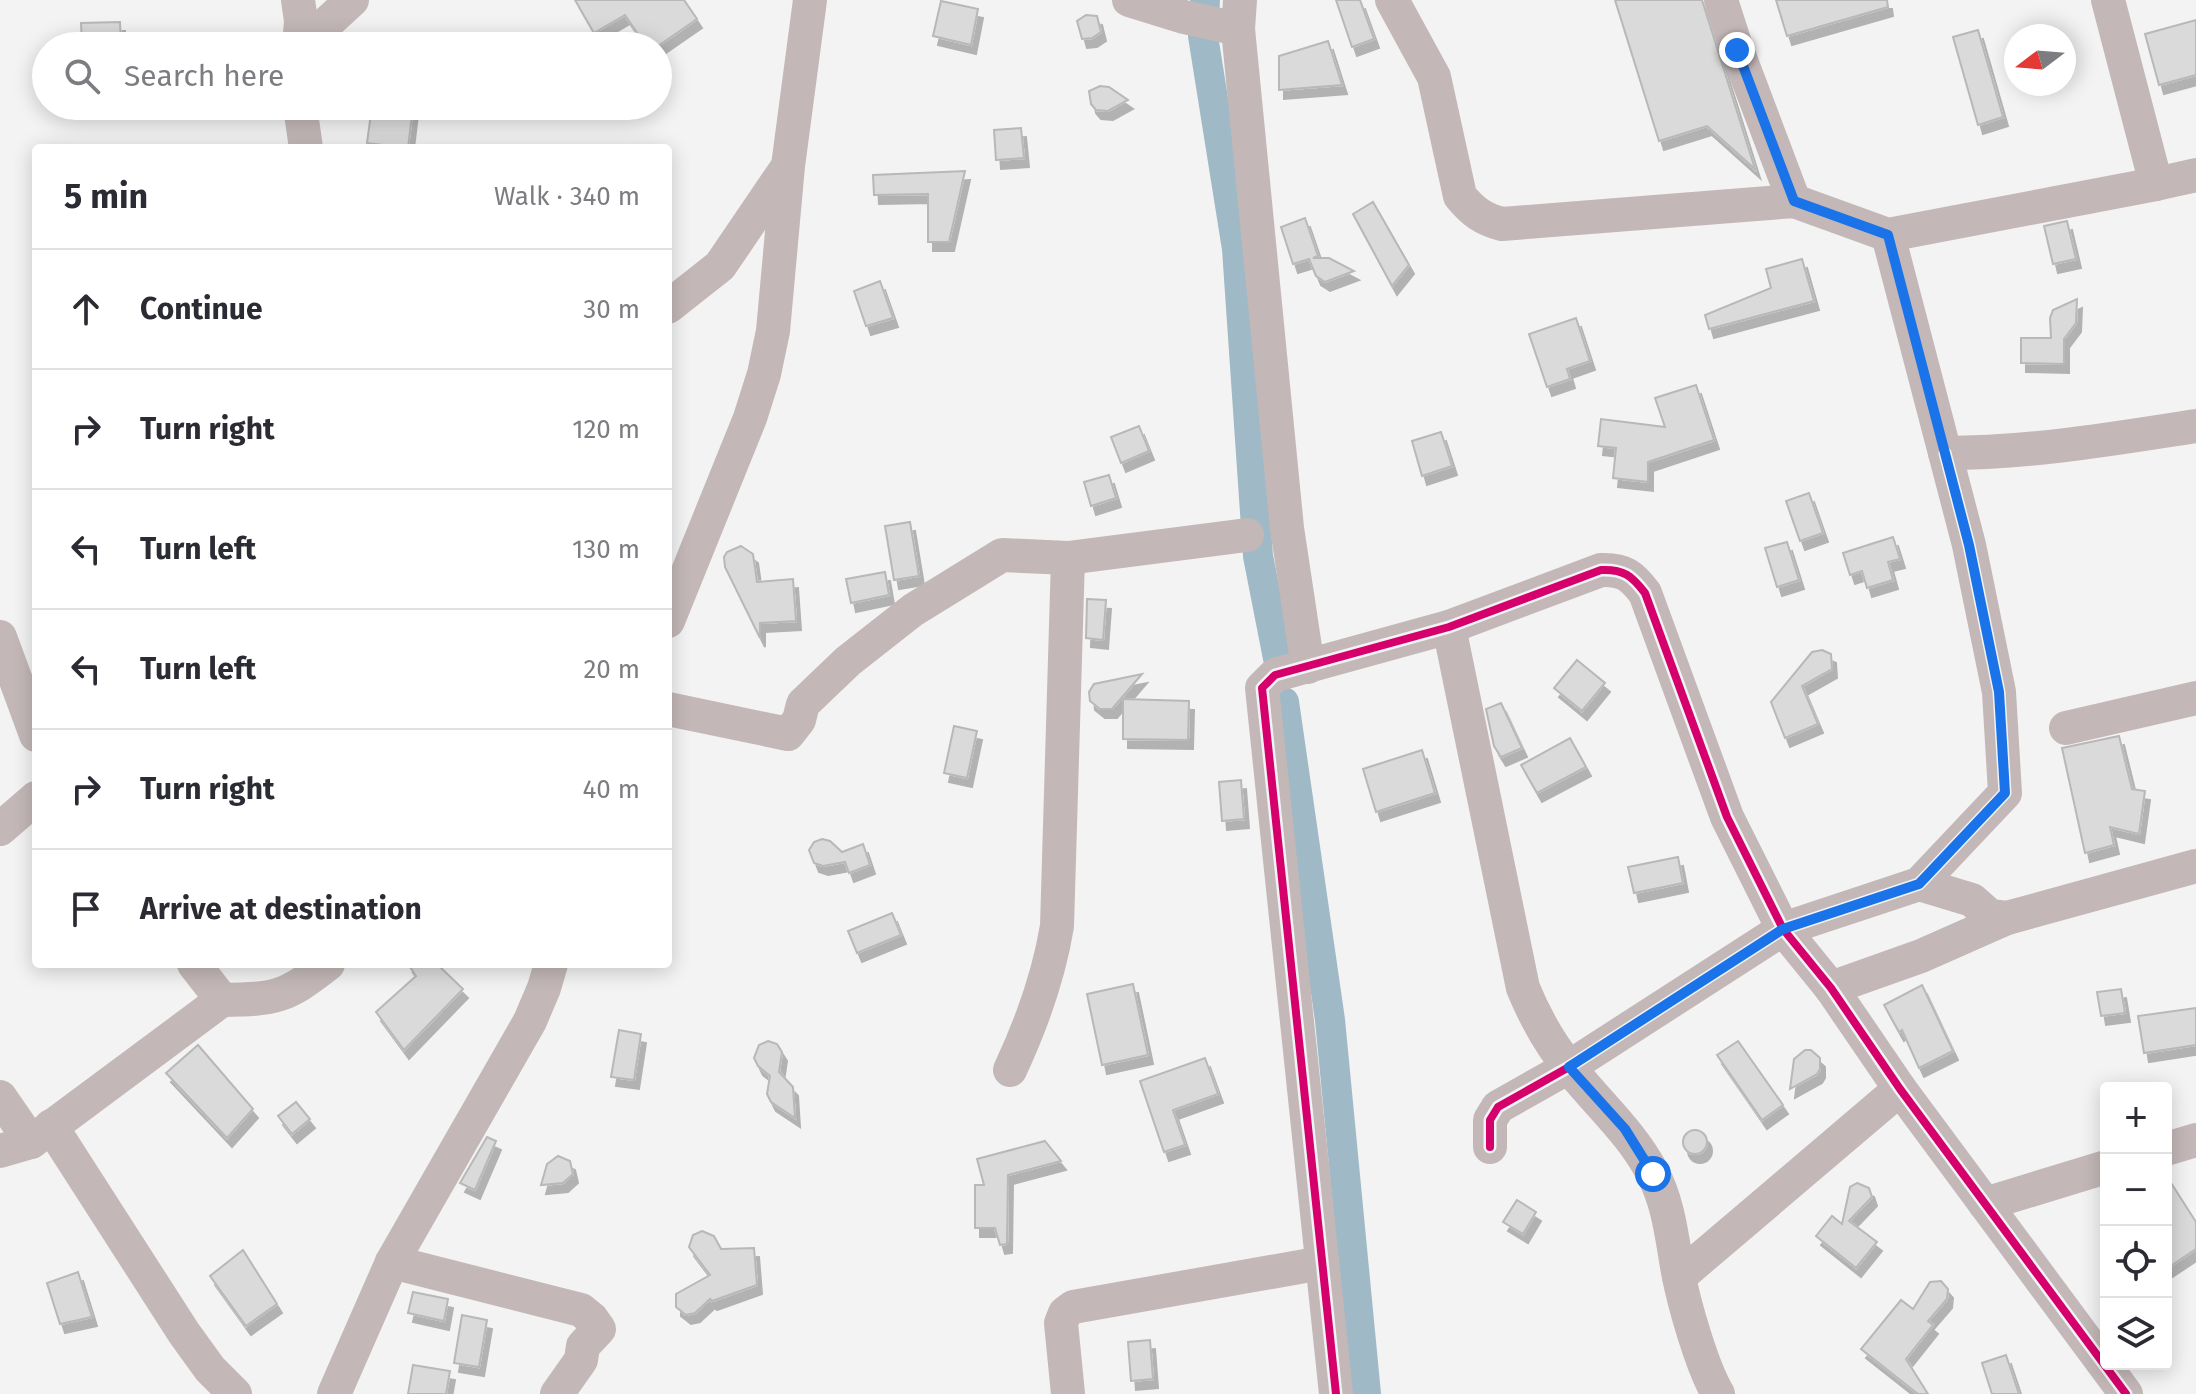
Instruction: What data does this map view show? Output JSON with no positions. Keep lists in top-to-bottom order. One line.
{"north":"left","page":{"search":"Search here","heading":["5 min","Walk · 340 m"],"list":[["Continue","30 m"],["Turn right","120 m"],["Turn left","130 m"],["Turn left","20 m"],["Turn right","40 m"],"Arrive at destination"],"map_buttons":["+","−"]}}
